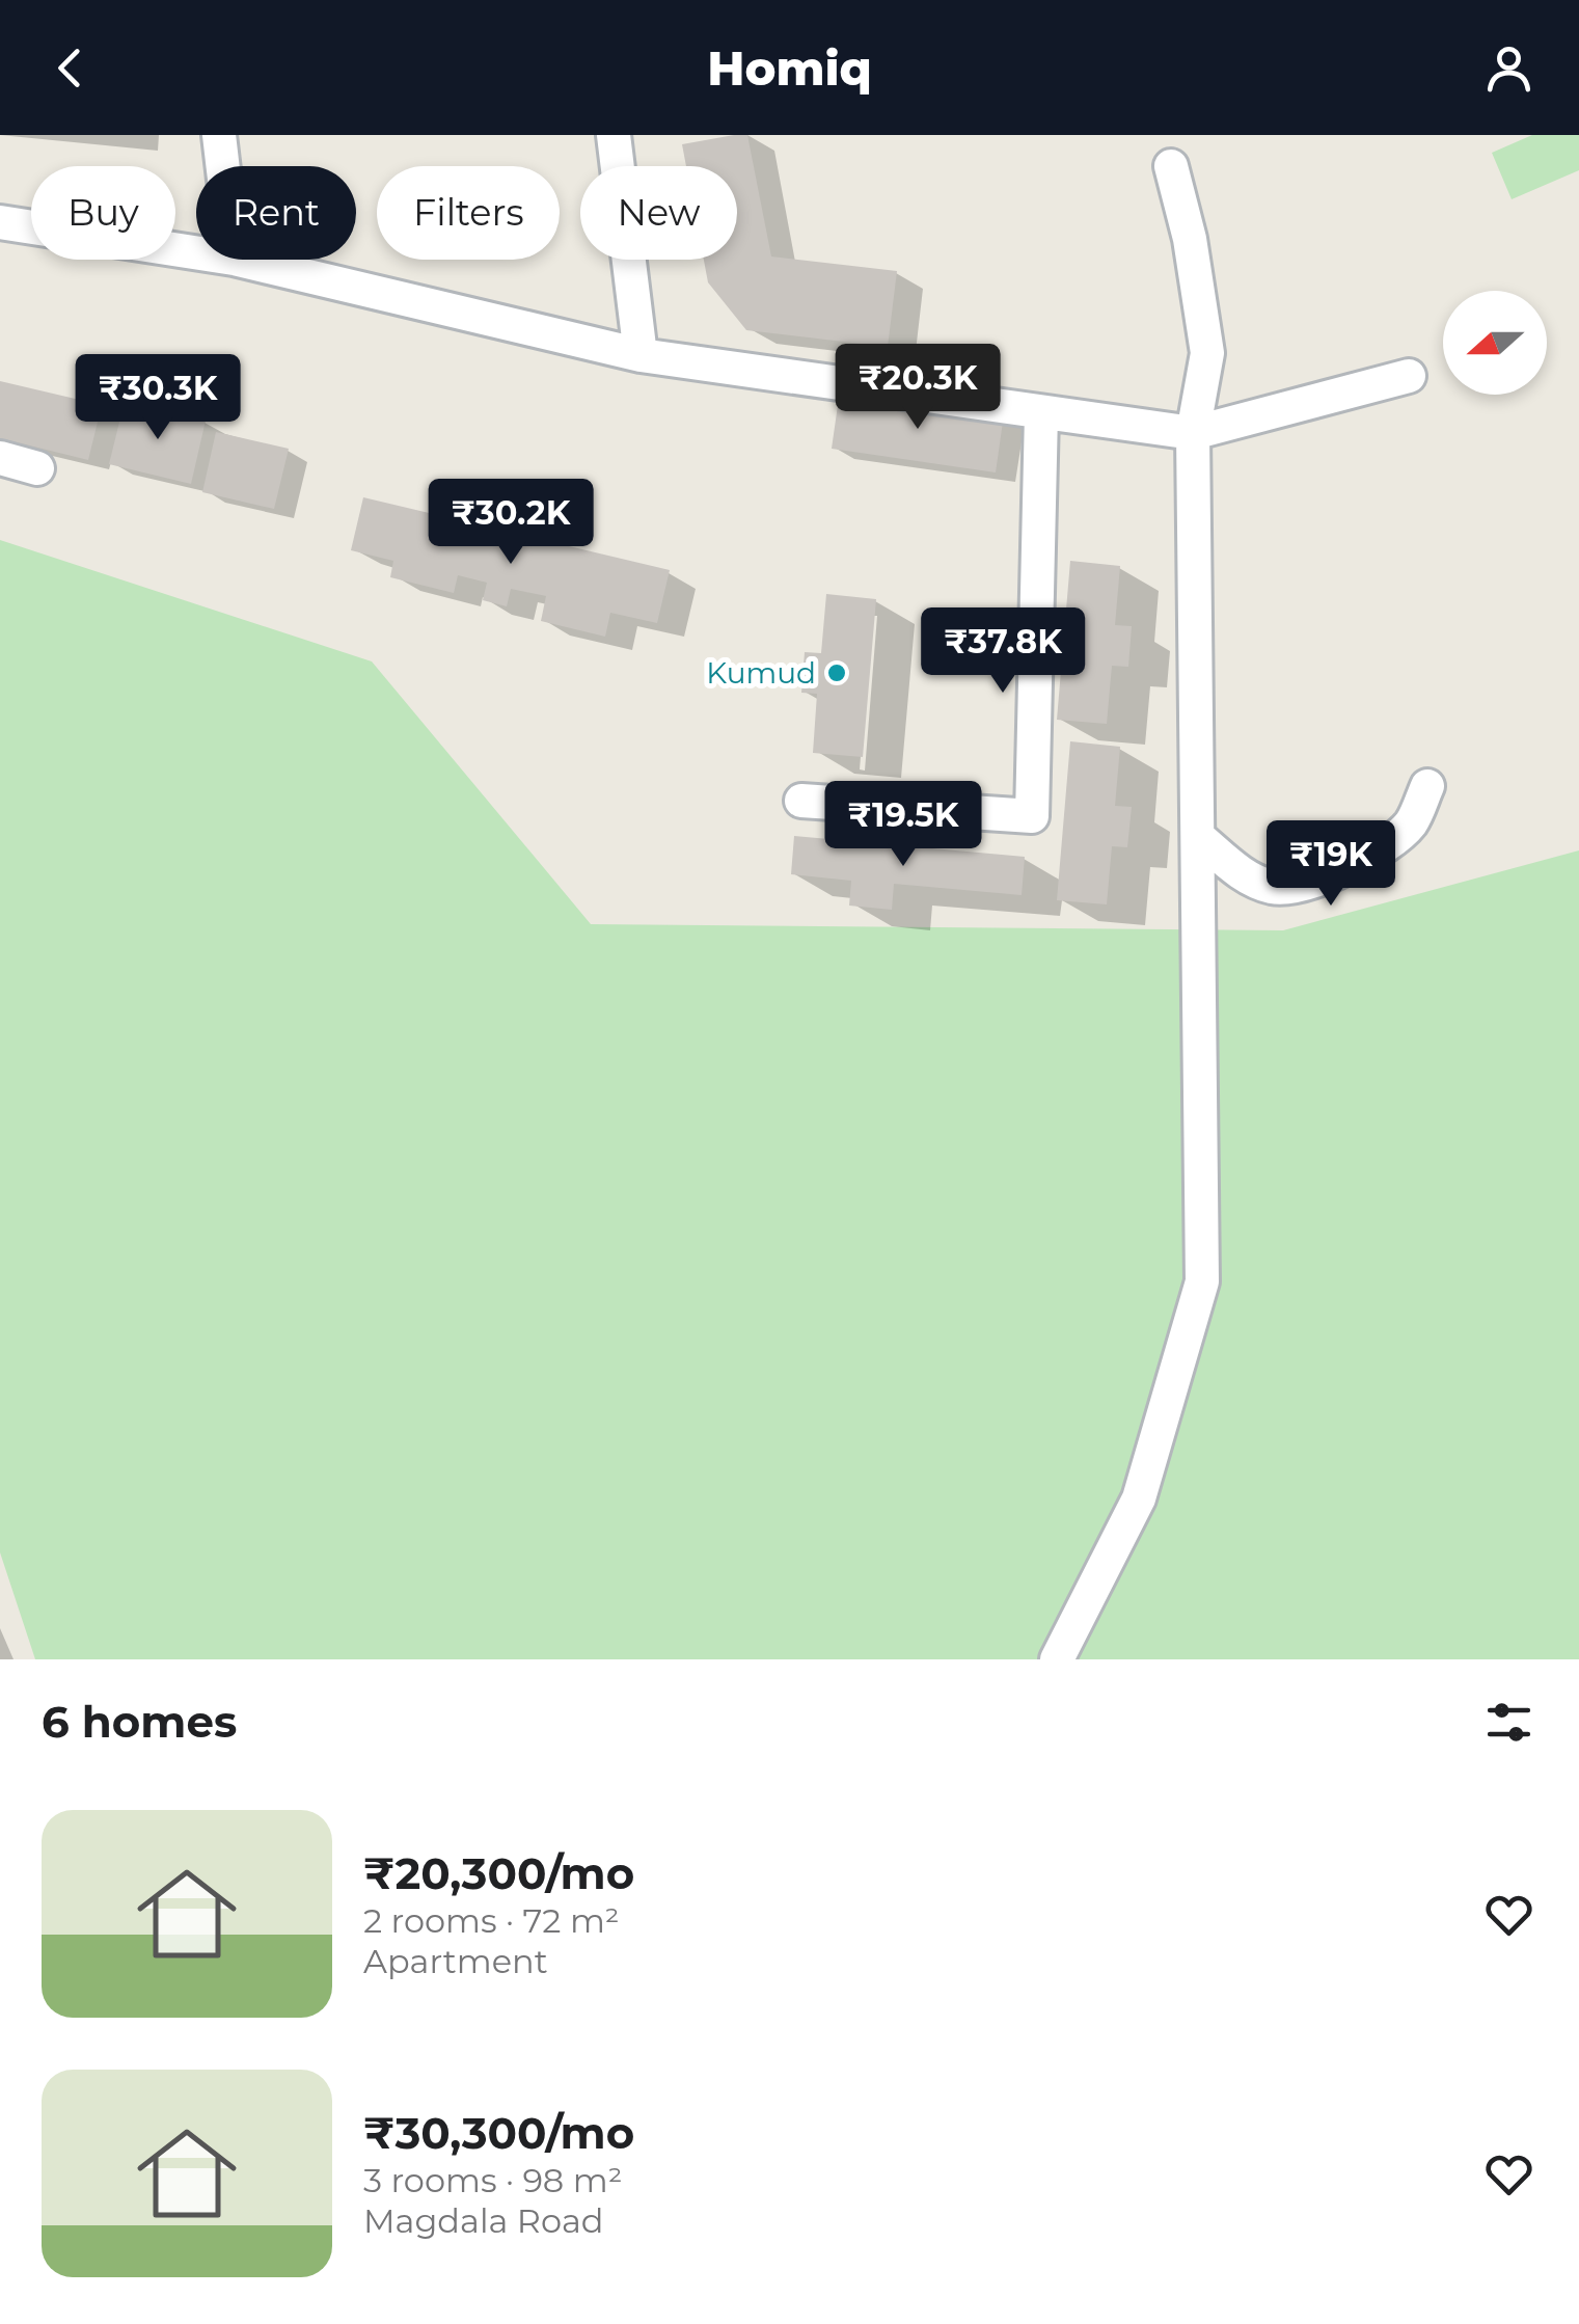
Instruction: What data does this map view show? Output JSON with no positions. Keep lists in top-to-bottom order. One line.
{"places":["Kumud"],"north":"left","page":{"header":"Homiq","chip":["Buy","Rent","Filters","New"],"price":["₹20.3K","₹30.3K","₹30.2K","₹37.8K","₹19.5K","₹19K"],"heading":"6 homes","list":[{"name":"₹20,300/mo","note":"2 rooms · 72 m² · Apartment"},{"name":"₹30,300/mo","note":"3 rooms · 98 m² · Magdala Road"}]}}
